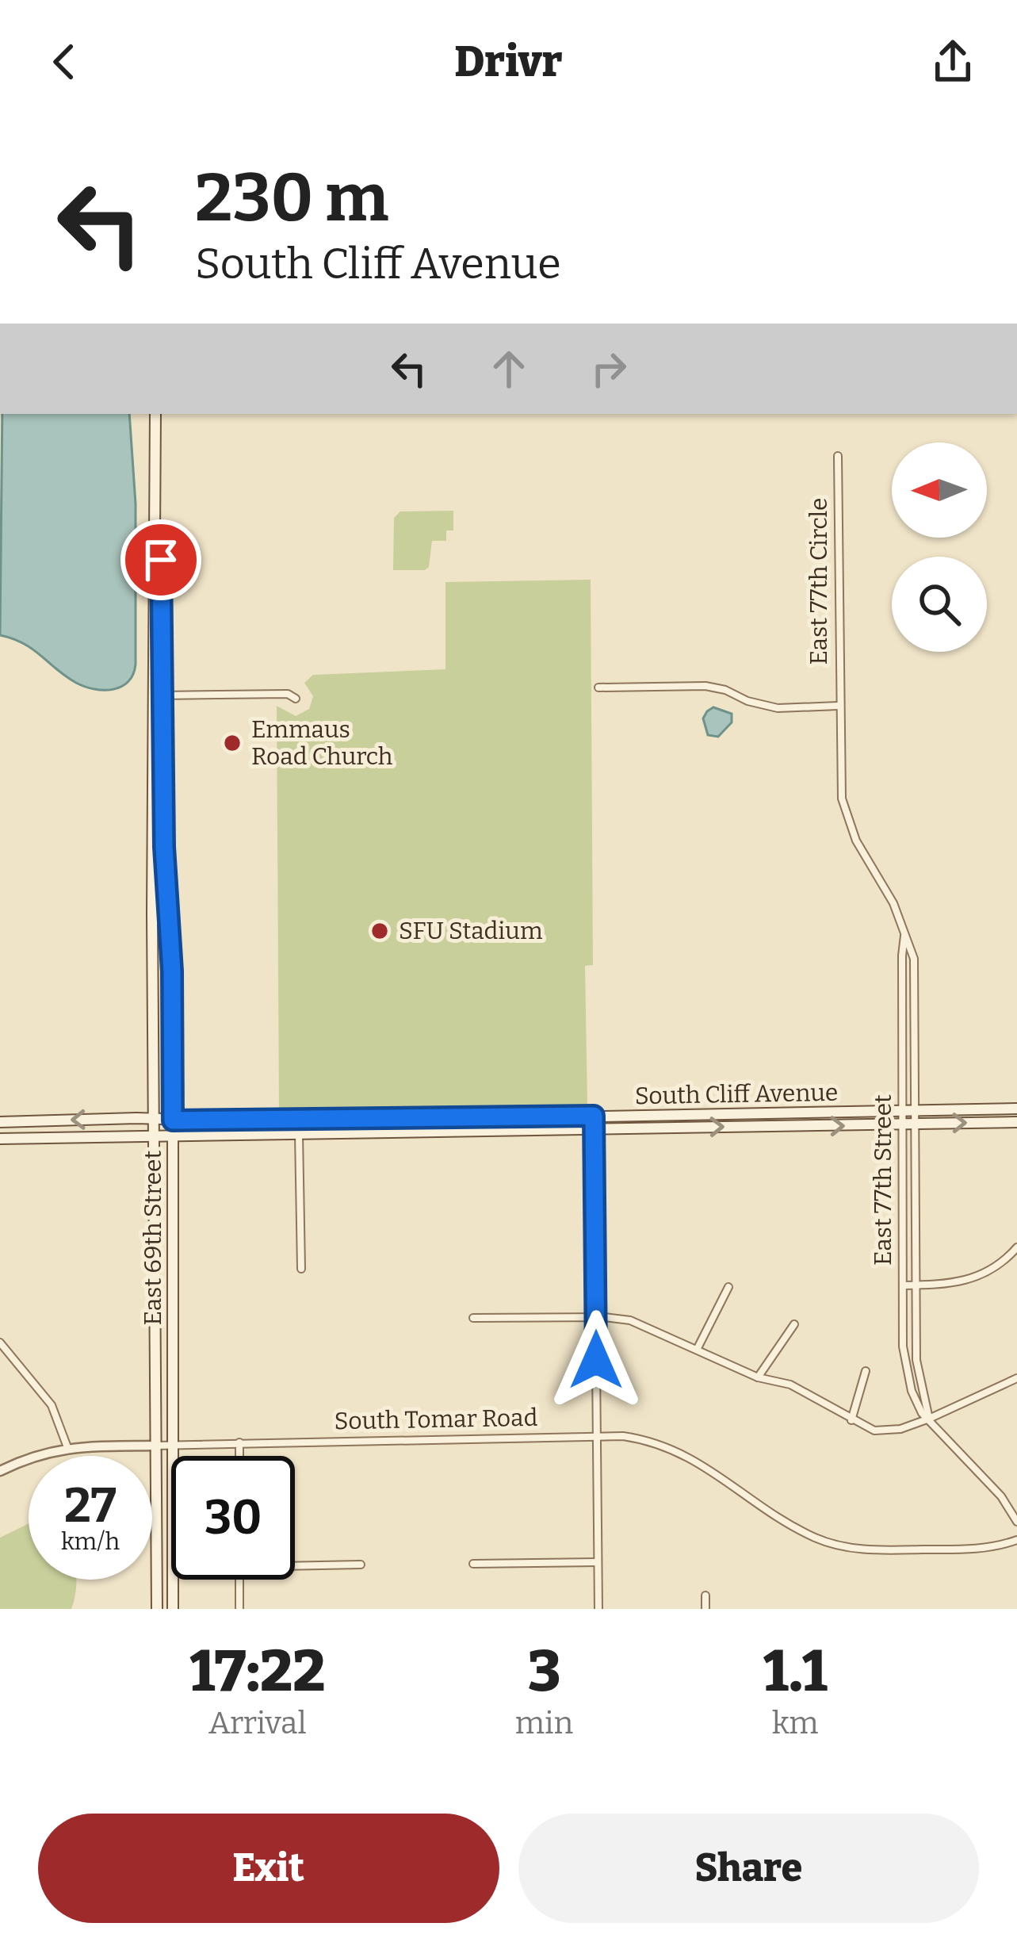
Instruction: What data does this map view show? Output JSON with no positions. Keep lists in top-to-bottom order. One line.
{"streets":{"main road":["South Cliff Avenue","East 69th Street"],"street":["East 77th Circle","East 77th Street","South Tomar Road"]},"crossings":[["East 77th Circle","East 77th Street"],["South Cliff Avenue","East 77th Street"],["South Cliff Avenue","East 69th Street"],["East 69th Street","South Tomar Road"]],"places":["Emmaus Road Church","SFU Stadium"],"north":"left","page":{"header":"Drivr","turn":["230 m","South Cliff Avenue"],"speed":"27 km/h","limit":"30","eta":["17:22","Arrival","3","min","1.1","km"],"buttons":["Exit","Share"]}}
